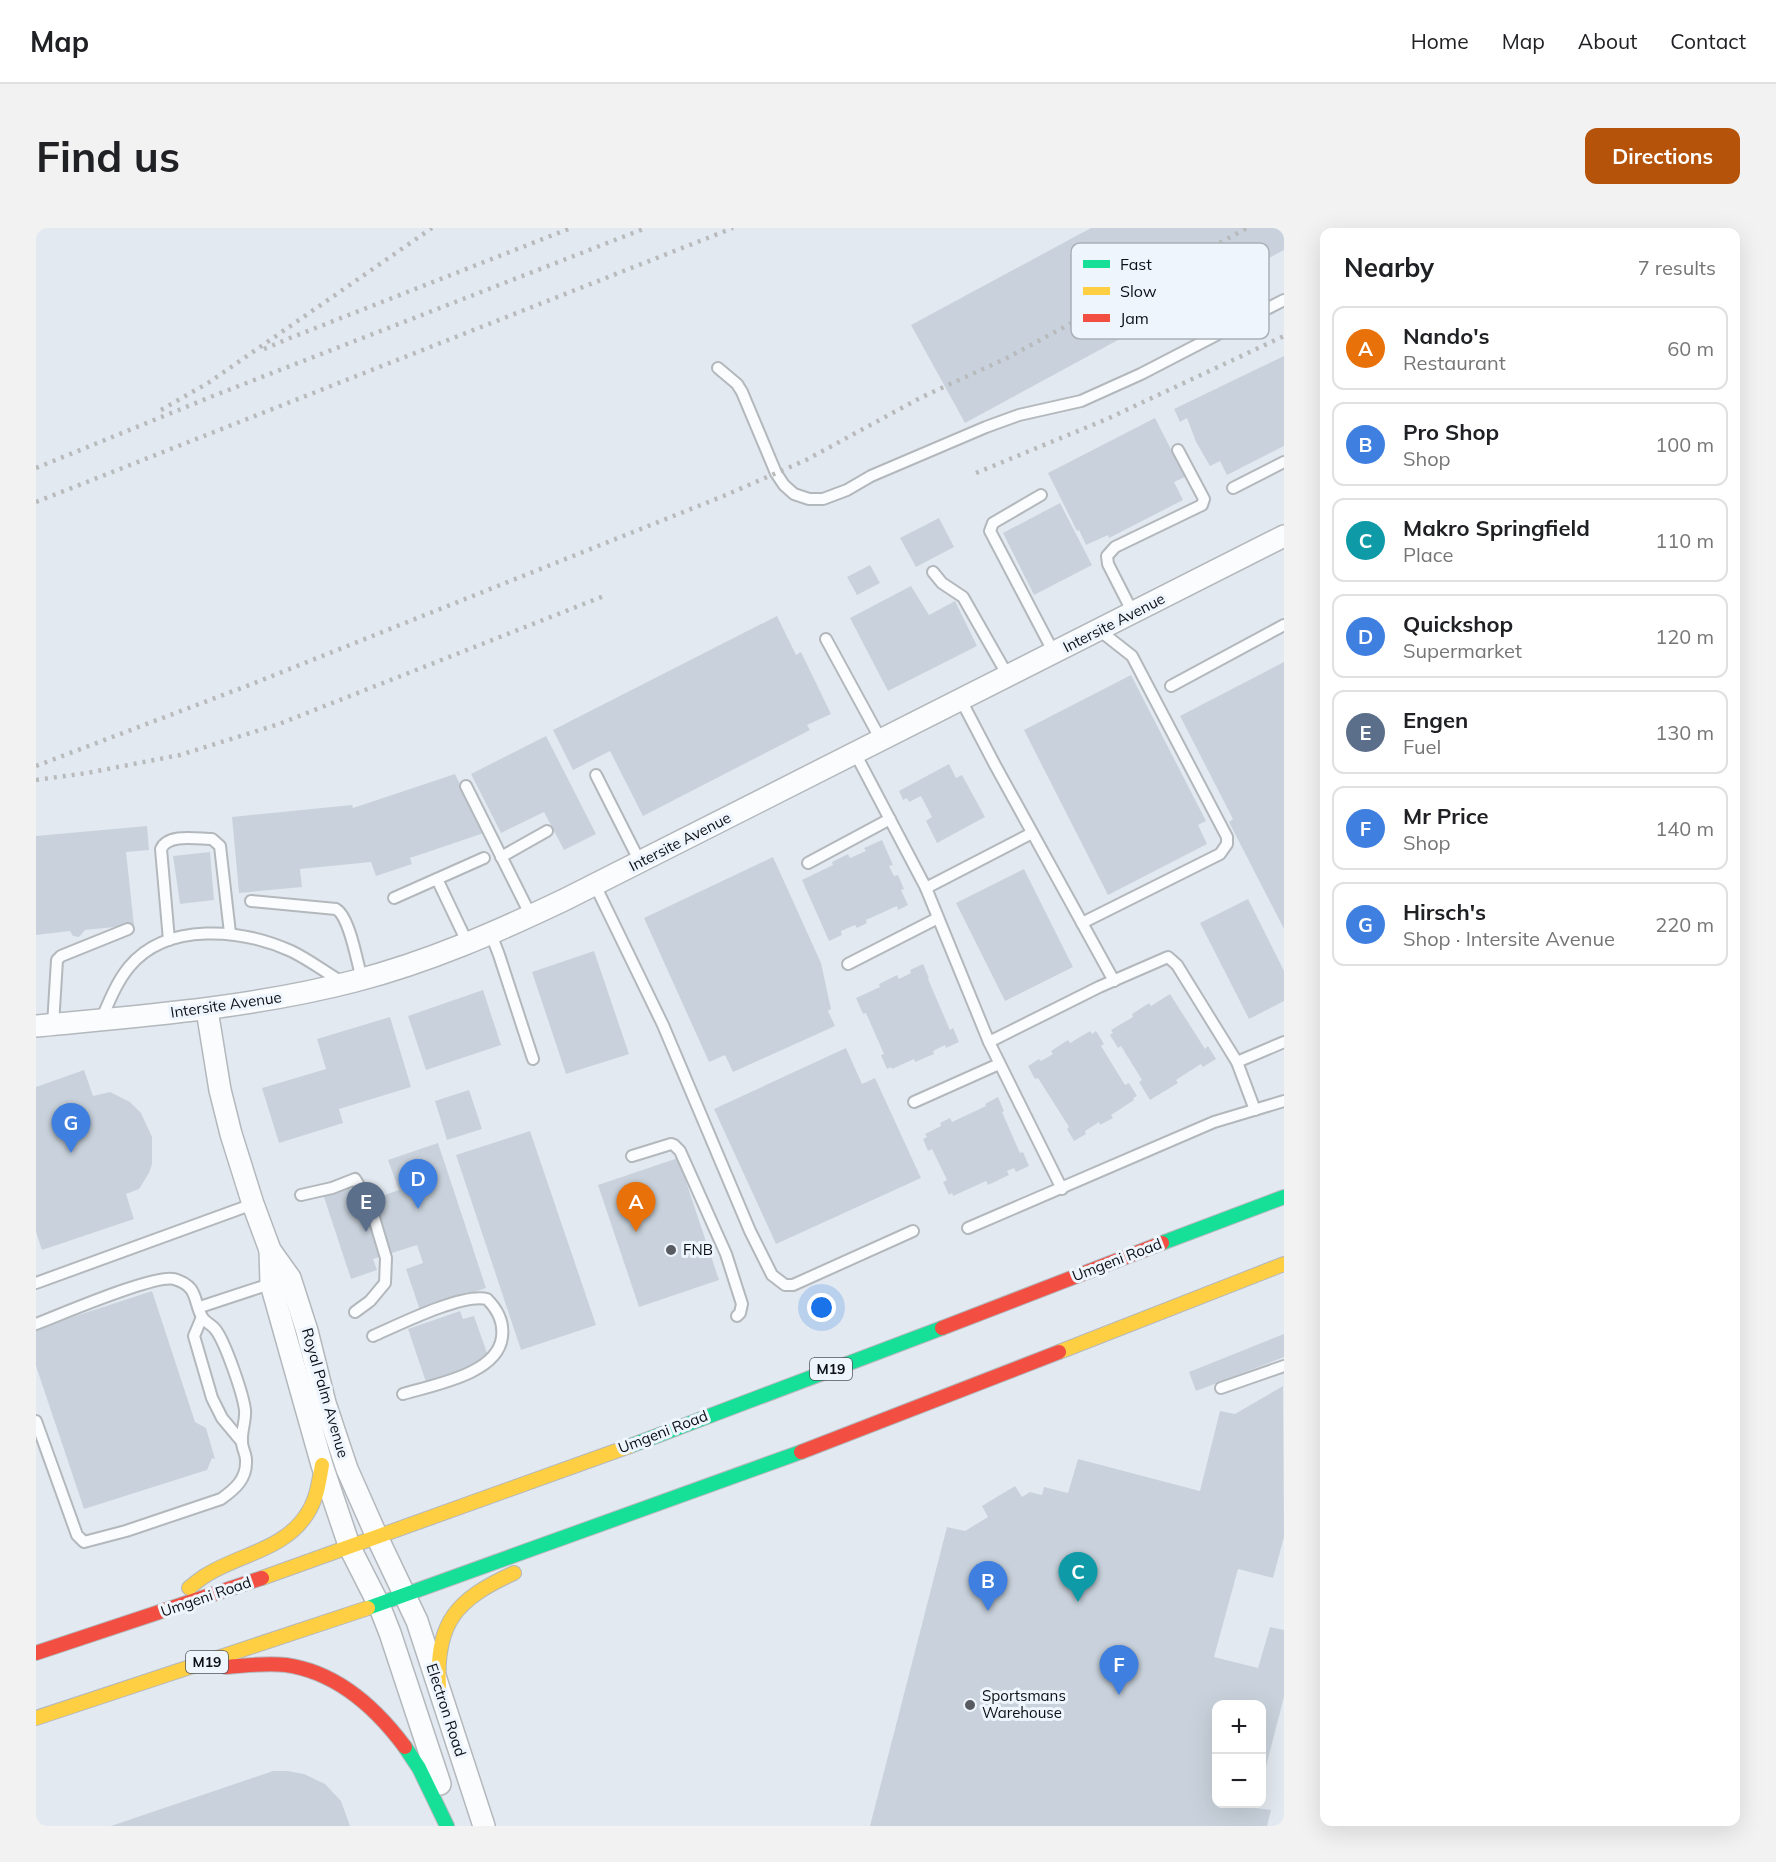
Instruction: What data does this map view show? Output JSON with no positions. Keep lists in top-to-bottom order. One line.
{"streets":{"highway":["Umgeni Road","M19"],"street":["Intersite Avenue","Royal Palm Avenue","Electron Road"]},"crossings":[["Intersite Avenue","Royal Palm Avenue"],["Umgeni Road","Royal Palm Avenue"],["M19","Royal Palm Avenue"],["M19","Electron Road"],["Royal Palm Avenue","Electron Road"]],"places":["FNB","Sportsmans Warehouse"],"legend":["Fast","Slow","Jam"],"page":{"header":"Map","nav":["Home","Map","About","Contact"],"buttons":"Directions","title":"Find us","heading":["Nearby","7 results"],"list":[{"mark":"A","name":"Nando's","note":"Restaurant","value":"60 m"},{"mark":"B","name":"Pro Shop","note":"Shop","value":"100 m"},{"mark":"C","name":"Makro Springfield","note":"Place","value":"110 m"},{"mark":"D","name":"Quickshop","note":"Supermarket","value":"120 m"},{"mark":"E","name":"Engen","note":"Fuel","value":"130 m"},{"mark":"F","name":"Mr Price","note":"Shop","value":"140 m"},{"mark":"G","name":"Hirsch's","note":"Shop · Intersite Avenue","value":"220 m"}],"pins":["G","D","A","E","C","B","F"],"map_buttons":["+","−"]}}
